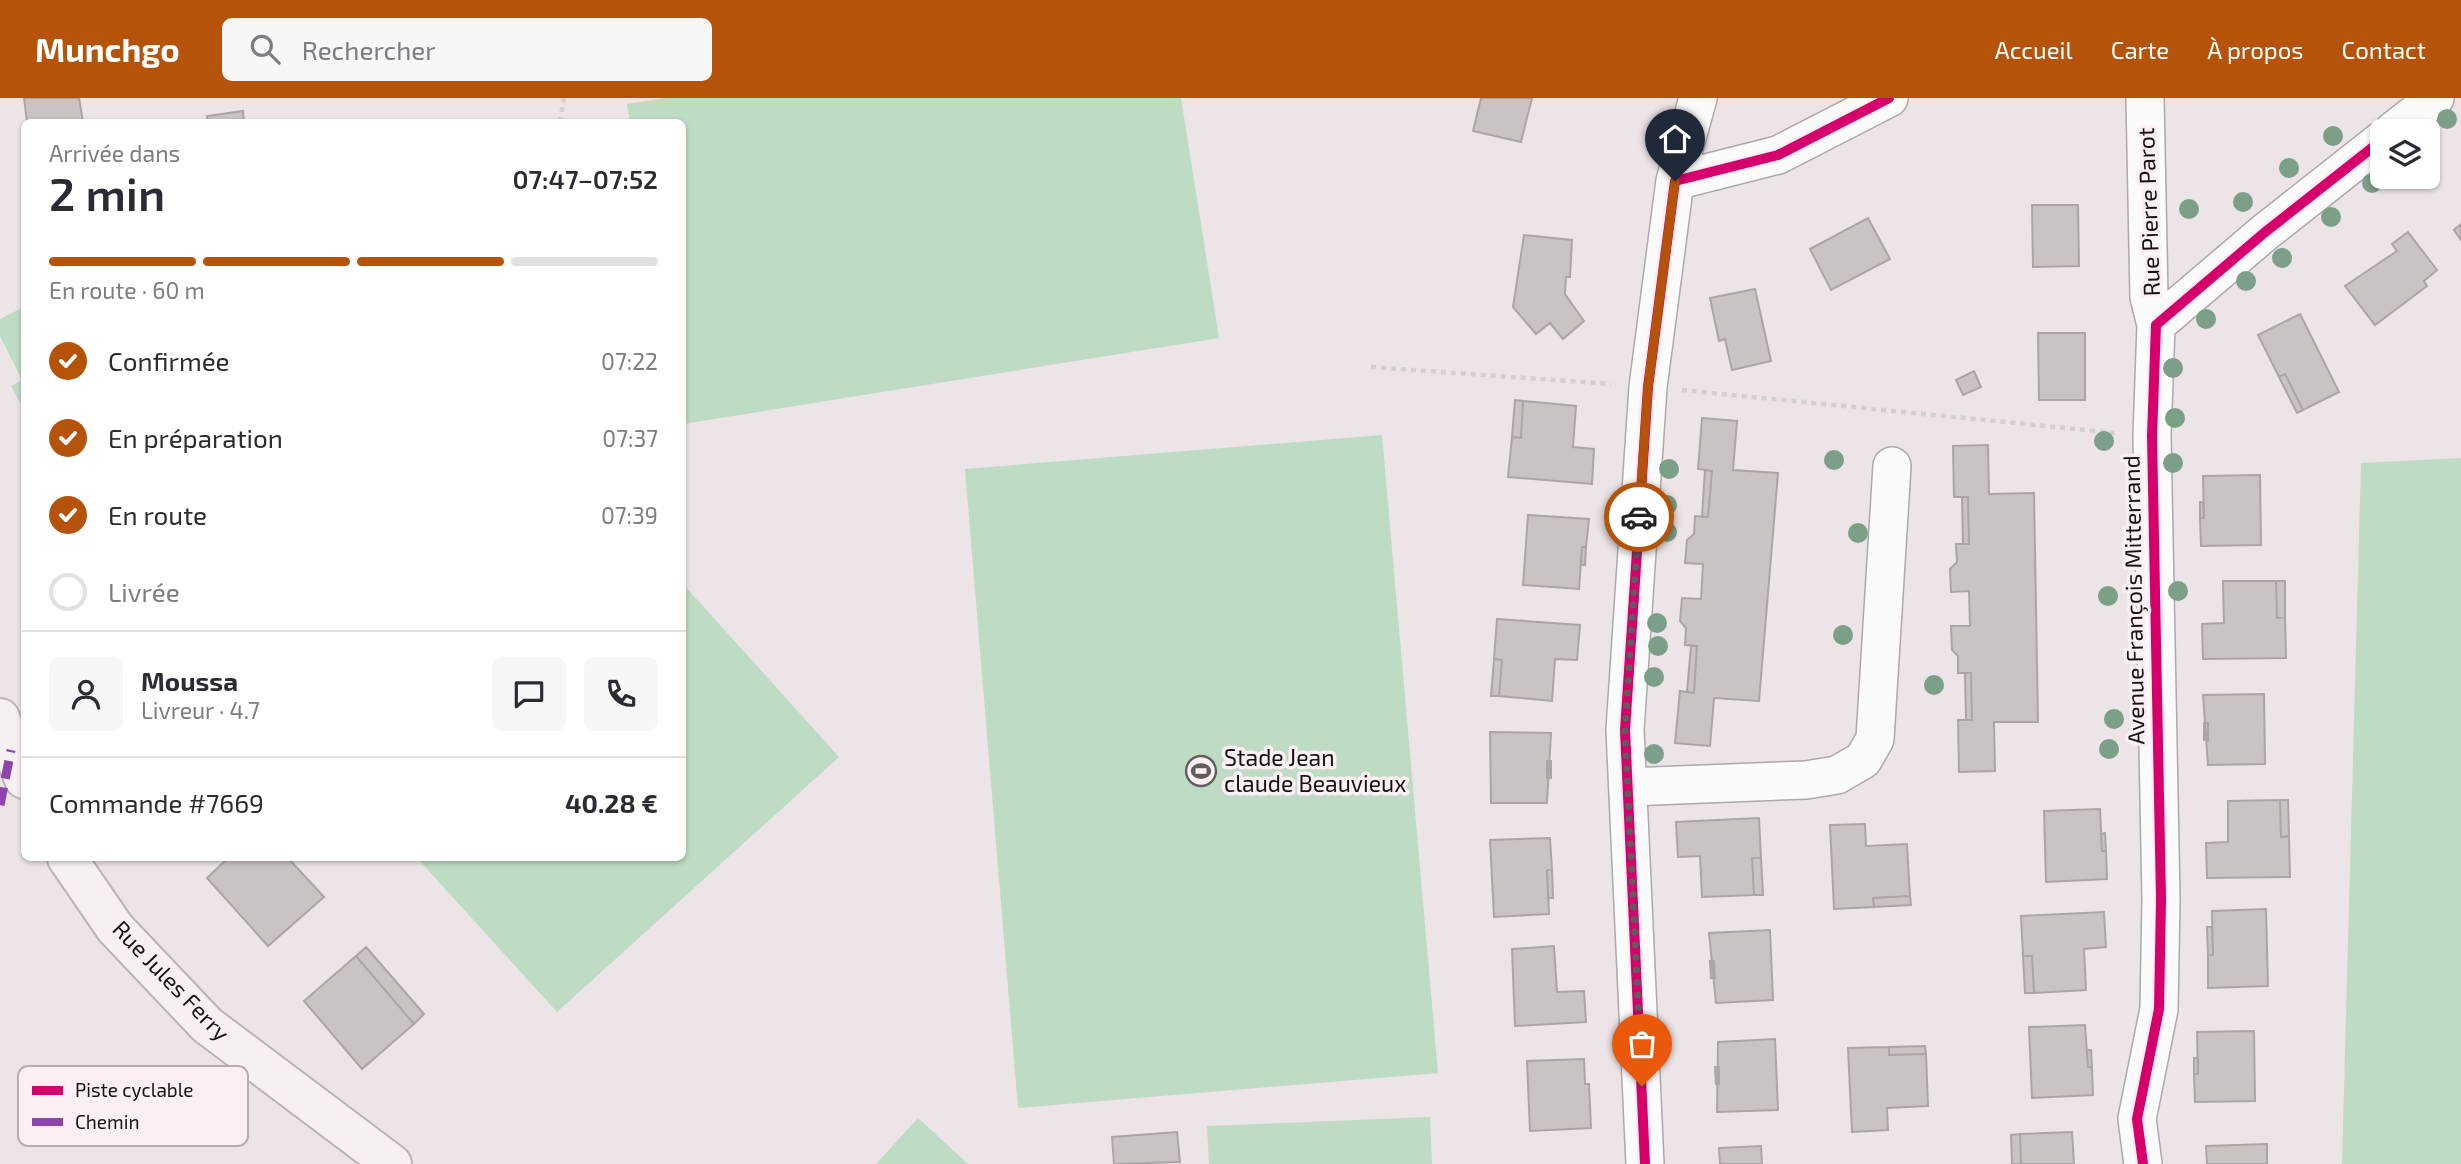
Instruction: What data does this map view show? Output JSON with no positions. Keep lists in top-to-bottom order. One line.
{"streets":{"main road":["Rue Jules Ferry"],"street":["Rue Pierre Parot","Avenue François Mitterrand"]},"crossings":[["Rue Pierre Parot","Avenue François Mitterrand"]],"places":{"sports":["Stade Jean claude Beauvieux"]},"legend":["Piste cyclable","Chemin"],"page":{"header":"Munchgo","search":"Rechercher","nav":["Accueil","Carte","À propos","Contact"],"heading":["2 min","Arrivée dans","07:47–07:52"],"panel":["Moussa","Livreur · 4.7","Commande #7669","40.28 €"],"bar":"En route · 60 m","list":[["Confirmée","07:22"],["En préparation","07:37"],["En route","07:39"],"Livrée"]}}
